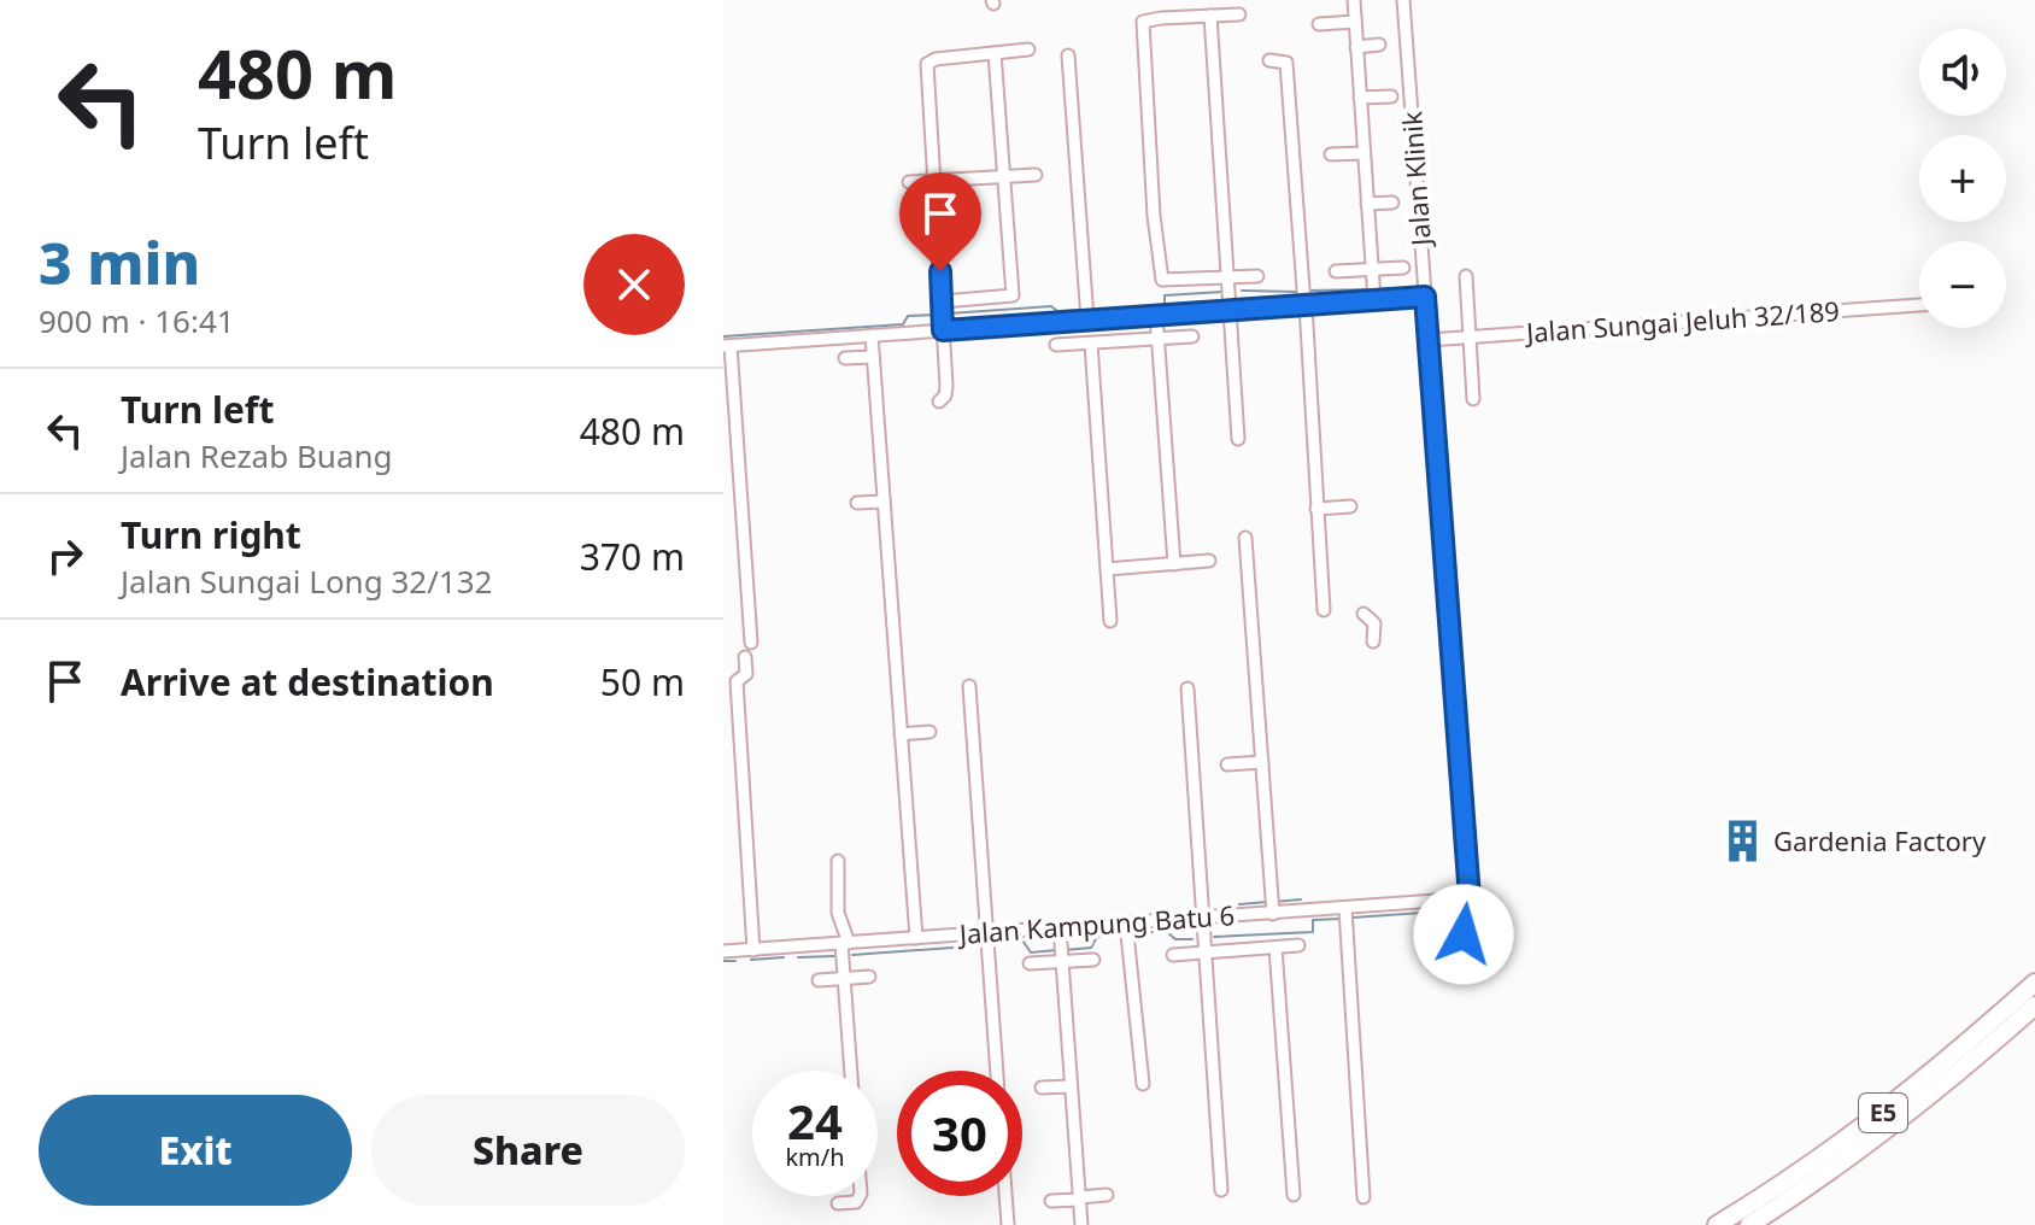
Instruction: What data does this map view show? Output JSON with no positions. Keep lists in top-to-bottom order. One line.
{"streets":{"highway":["E5"],"street":["Jalan Klinik","Jalan Sungai Jeluh 32/189","Jalan Kampung Batu 6"]},"crossings":[["Jalan Klinik","Jalan Sungai Jeluh 32/189"],["Jalan Klinik","Jalan Kampung Batu 6"]],"places":{"building":["Gardenia Factory"]},"page":{"turn":["480 m","Turn left"],"map_buttons":["+","−"],"heading":["3 min","900 m · 16:41"],"list":[{"name":"Turn left","note":"Jalan Rezab Buang","value":"480 m"},{"name":"Turn right","note":"Jalan Sungai Long 32/132","value":"370 m"},{"name":"Arrive at destination","value":"50 m"}],"speed":"24 km/h","limit":"30","buttons":["Exit","Share"]}}
